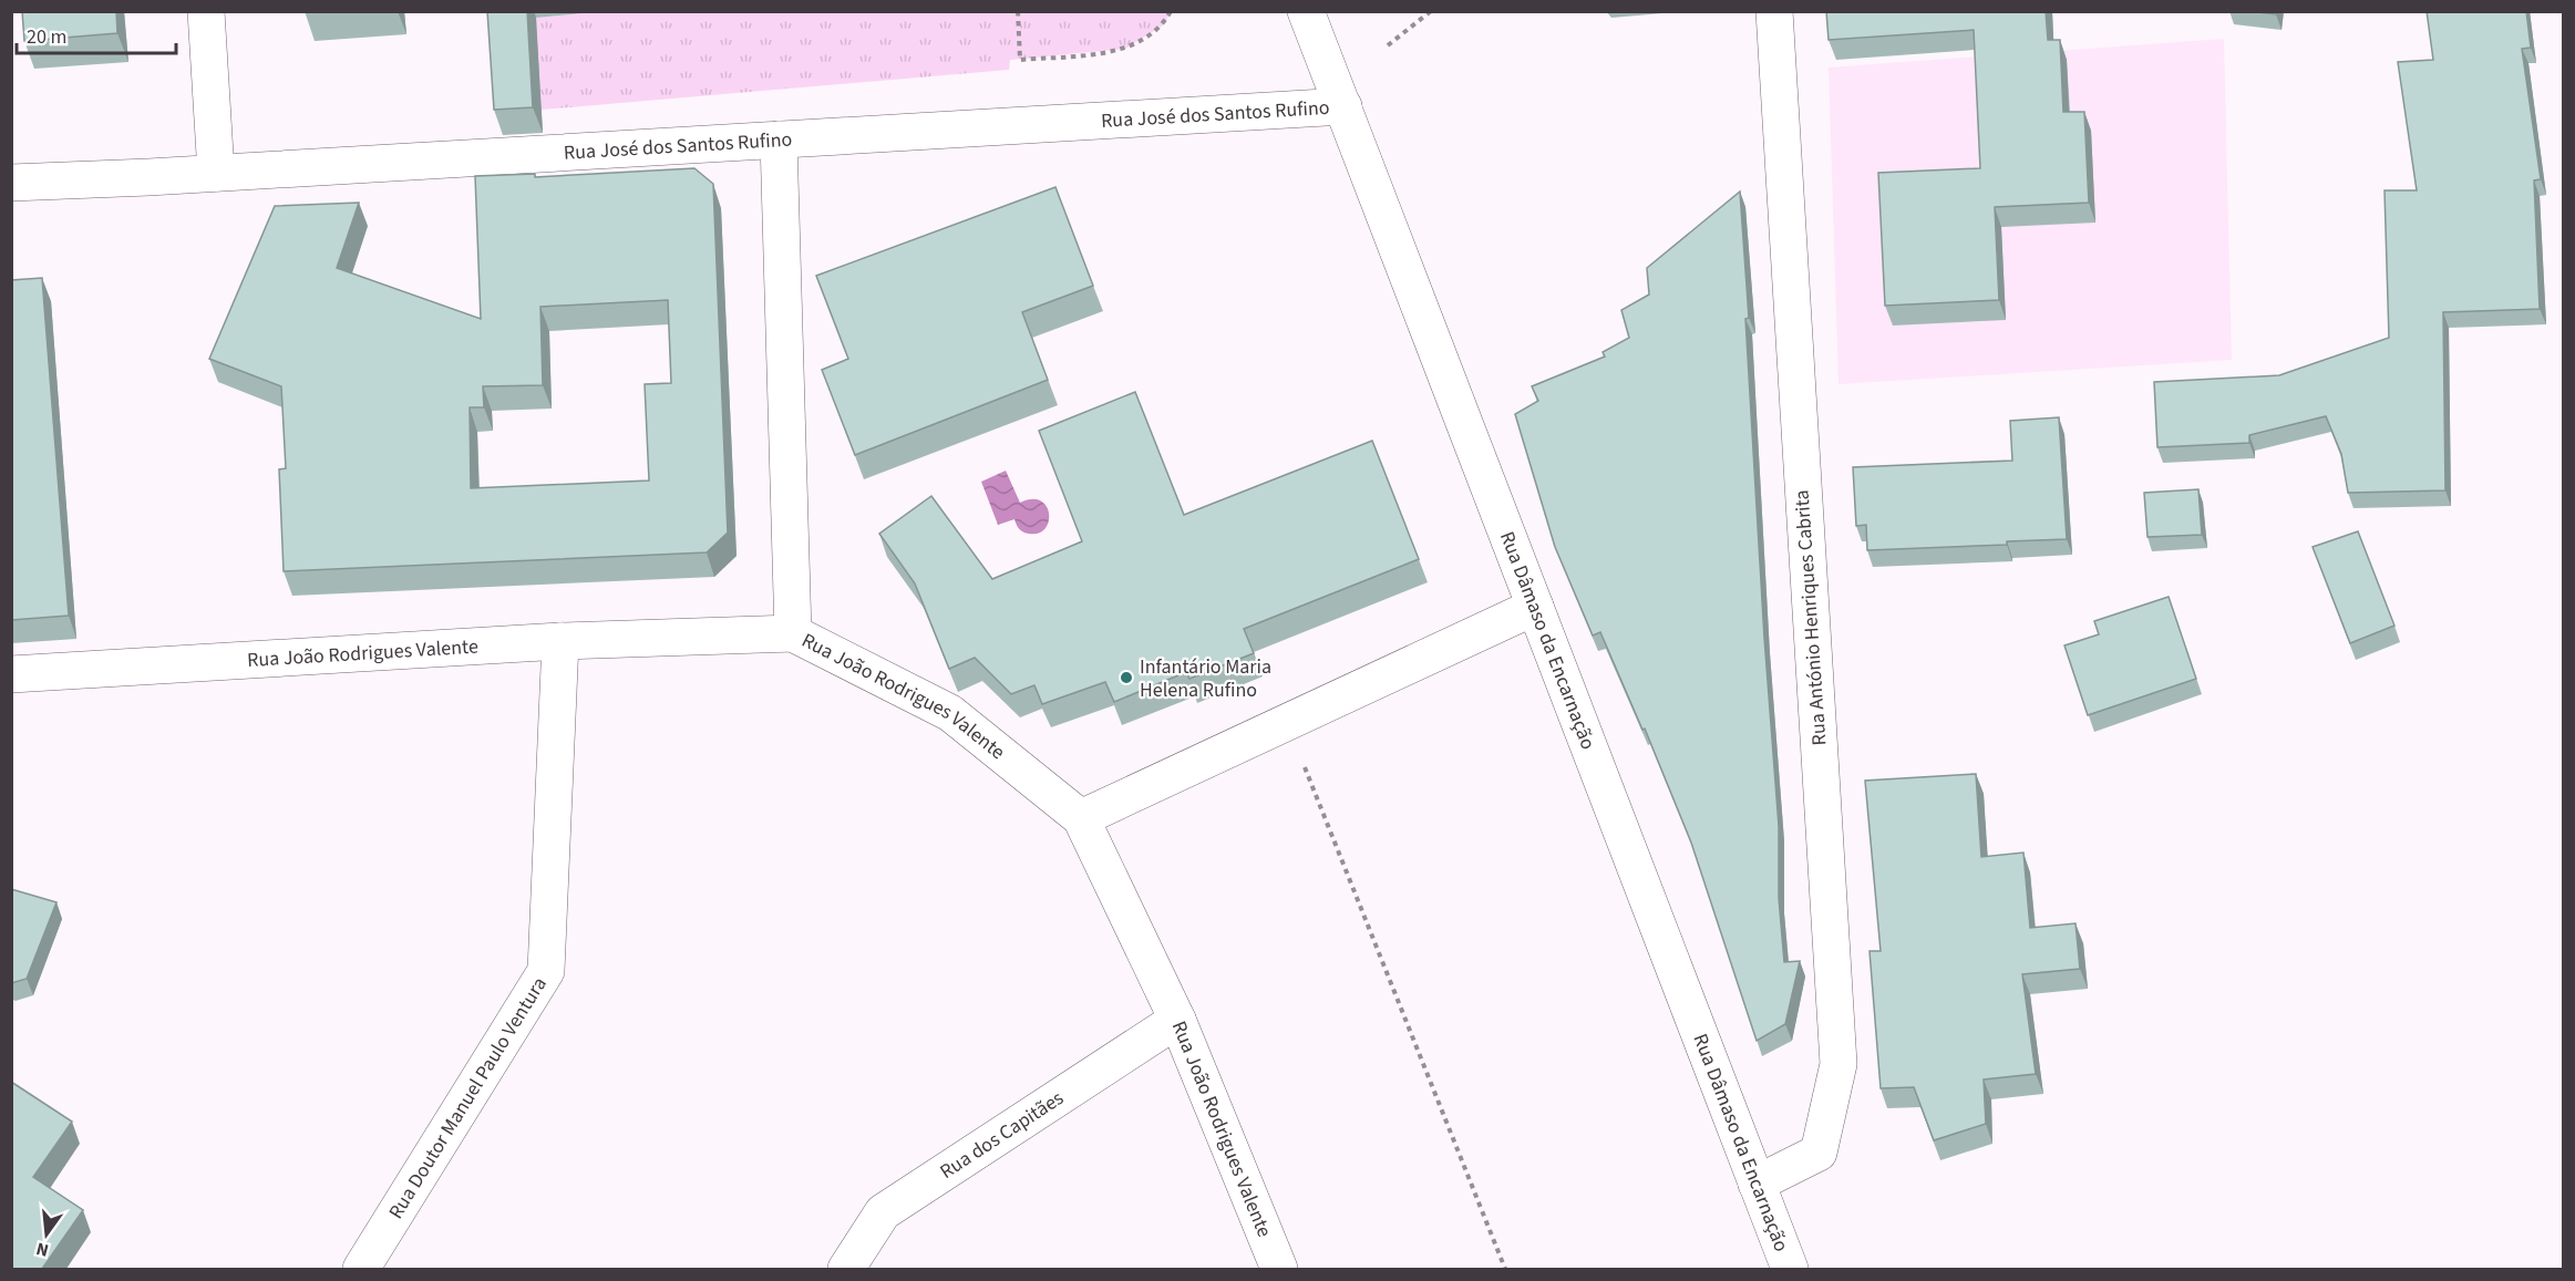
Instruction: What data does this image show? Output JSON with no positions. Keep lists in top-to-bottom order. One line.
{"streets":{"street":["Rua José dos Santos Rufino","Rua António Henriques Cabrita","Rua Dâmaso da Encarnação","Rua João Rodrigues Valente","Rua Doutor Manuel Paulo Ventura","Rua dos Capitães"]},"crossings":[["Rua José dos Santos Rufino","Rua Dâmaso da Encarnação"],["Rua António Henriques Cabrita","Rua Dâmaso da Encarnação"],["Rua João Rodrigues Valente","Rua Doutor Manuel Paulo Ventura"],["Rua João Rodrigues Valente","Rua dos Capitães"]],"places":["Infantário Maria Helena Rufino"],"scale_bar":"20 m","north":"bottom"}
